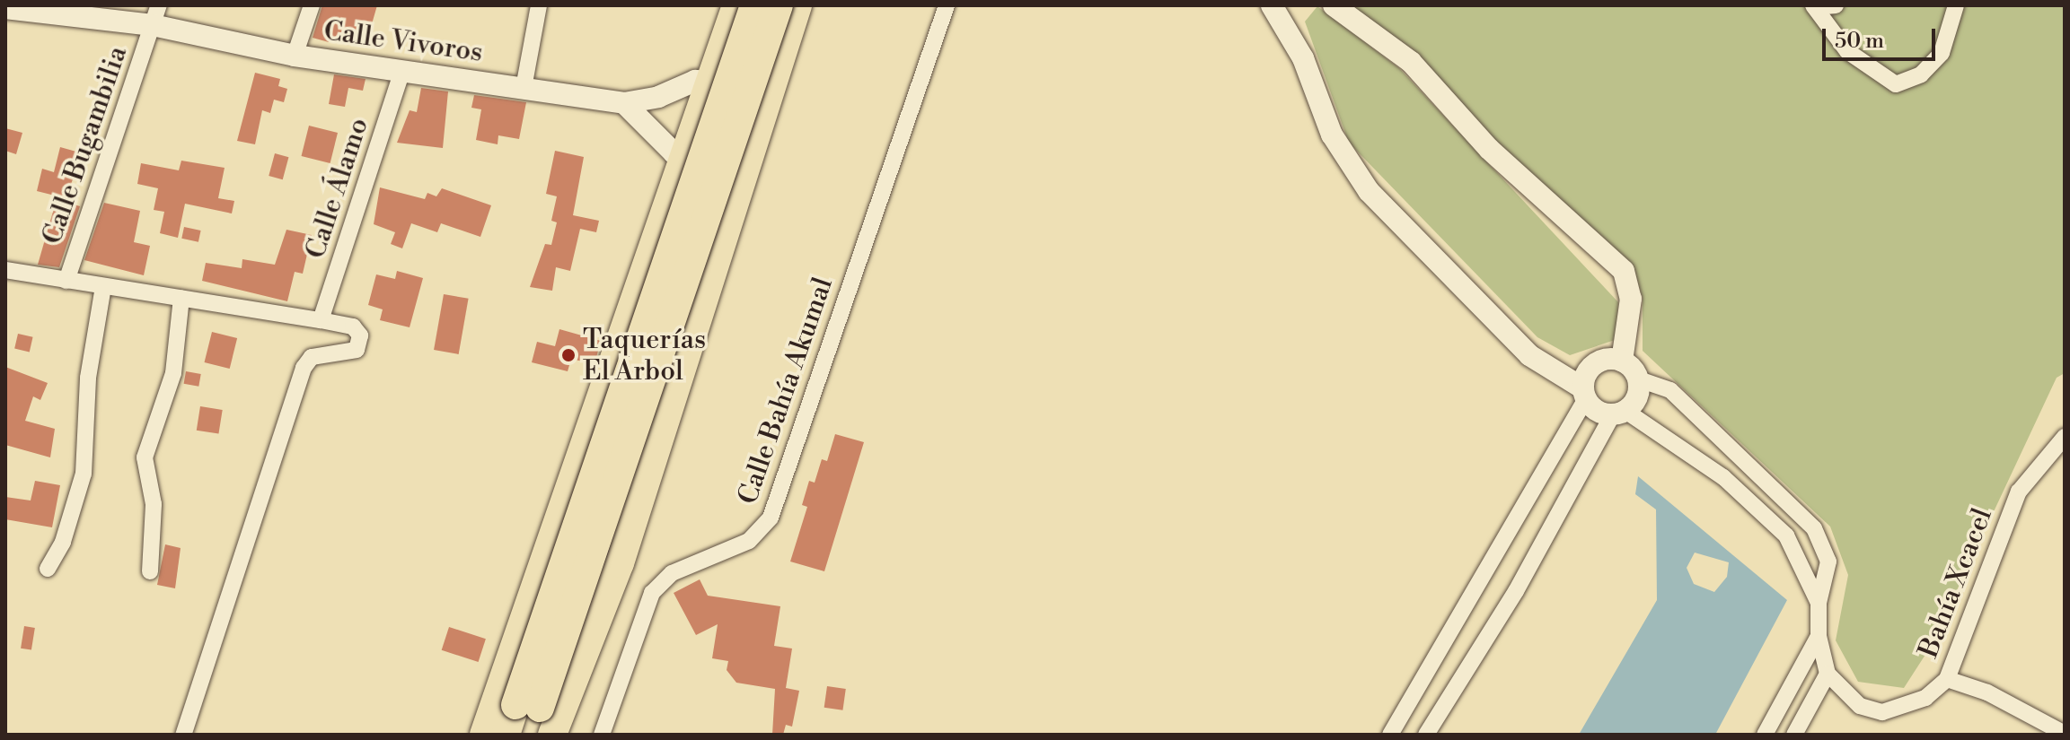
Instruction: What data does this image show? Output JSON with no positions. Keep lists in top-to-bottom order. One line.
{"streets":{"street":["Calle Vivoros","Calle Bugambilia","Calle Álamo","Calle Bahía Akumal","Bahía Xcacel"]},"crossings":[["Calle Vivoros","Calle Bugambilia"],["Calle Vivoros","Calle Álamo"]],"places":["Taquerías El Arbol"],"scale_bar":"50 m"}
